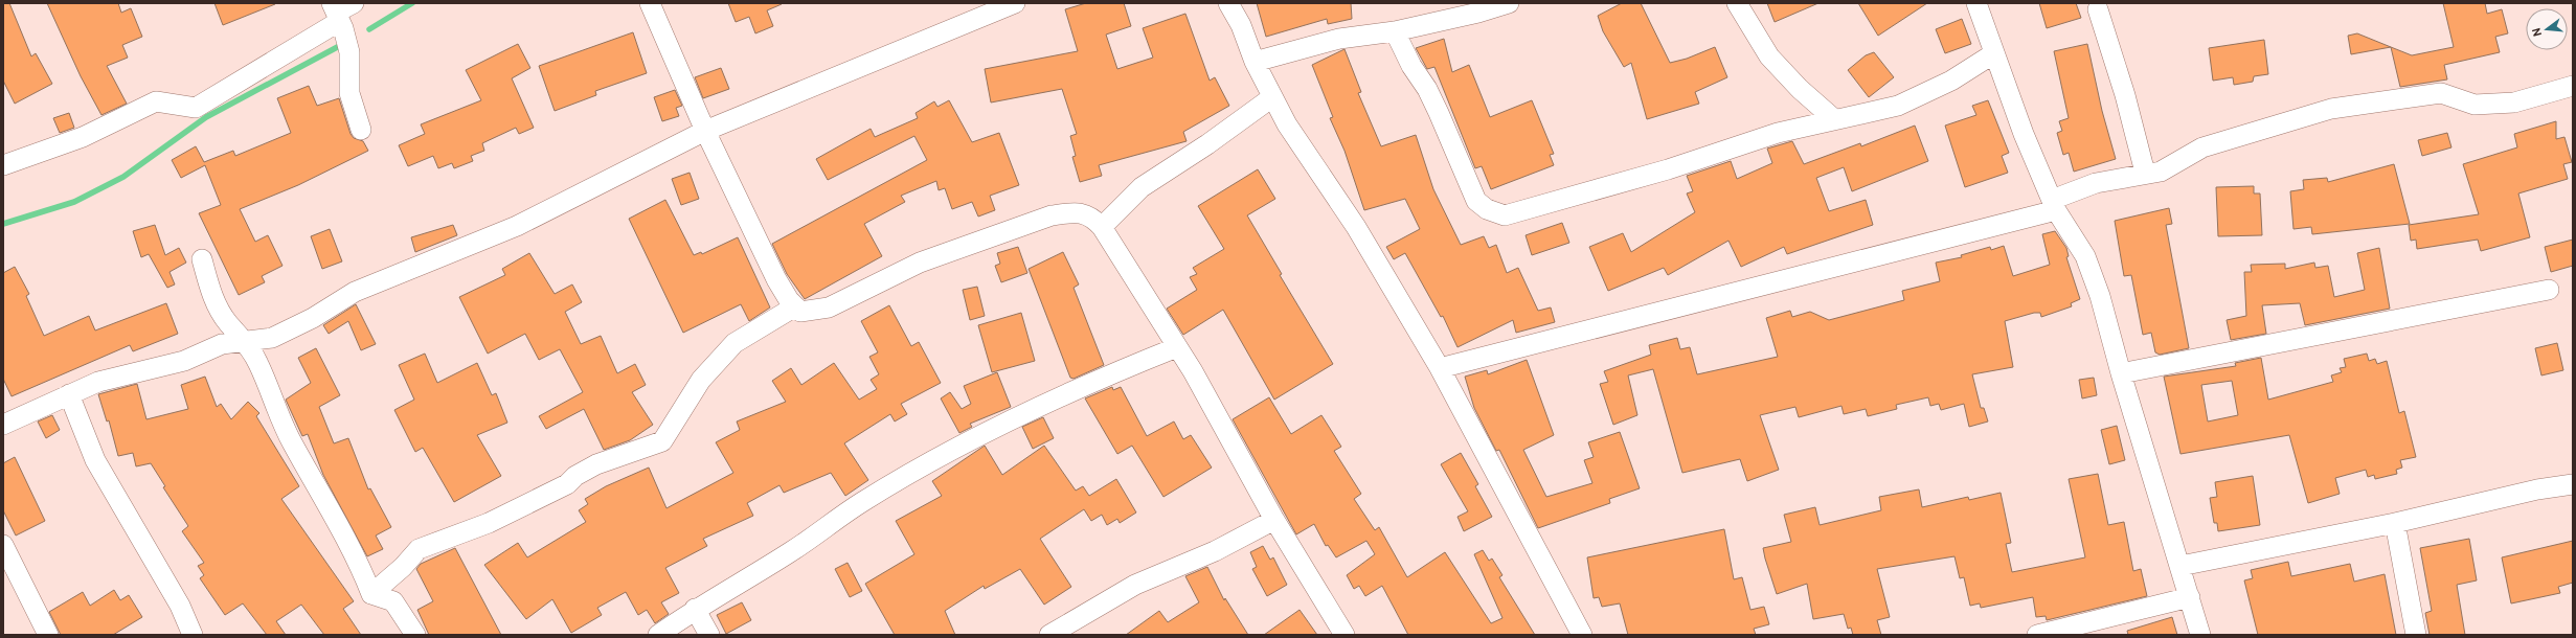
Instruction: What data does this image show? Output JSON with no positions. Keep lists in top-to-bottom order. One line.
{"north":"left"}
